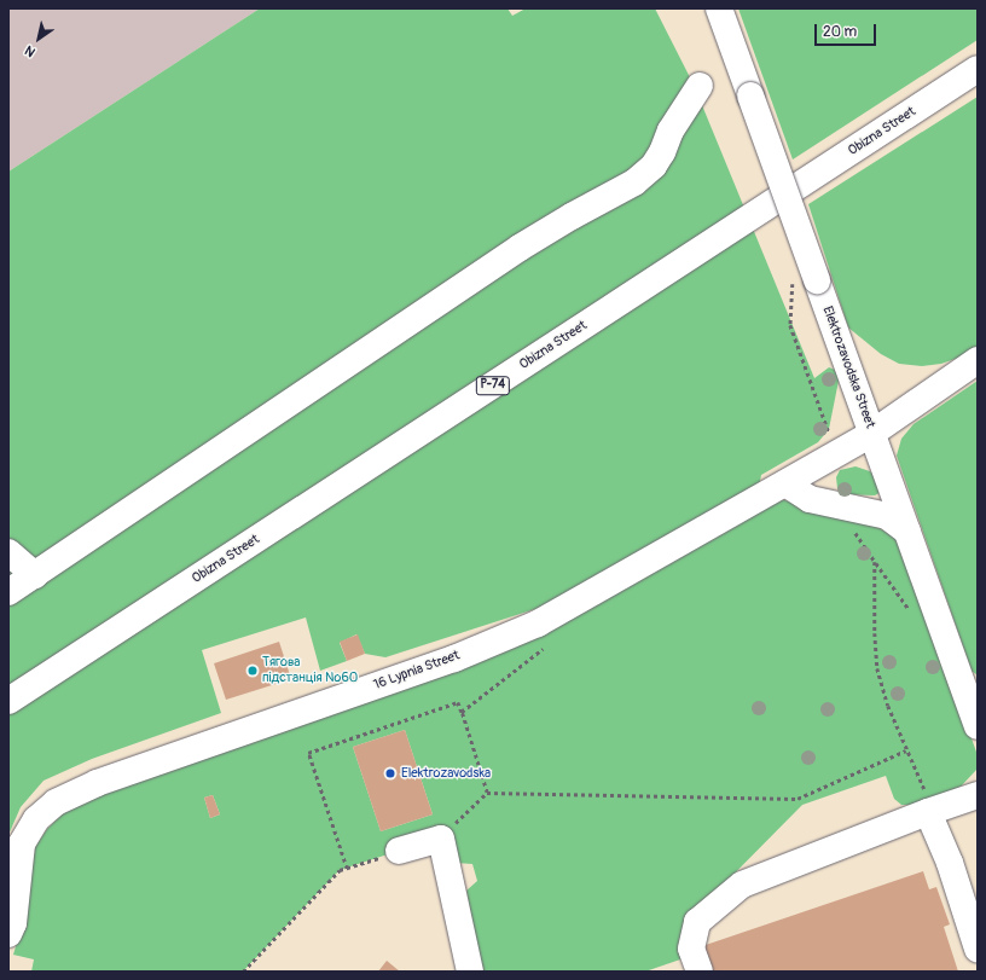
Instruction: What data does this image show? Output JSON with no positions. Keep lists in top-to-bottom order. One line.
{"streets":{"main road":["Obizna Street","Elektrozavodska Street","Р-74","16 Lypnia Street"]},"crossings":[["Elektrozavodska Street","16 Lypnia Street"]],"places":["Тягова підстанція №60","Elektrozavodska"],"scale_bar":"20 m","north":"bottom left"}
